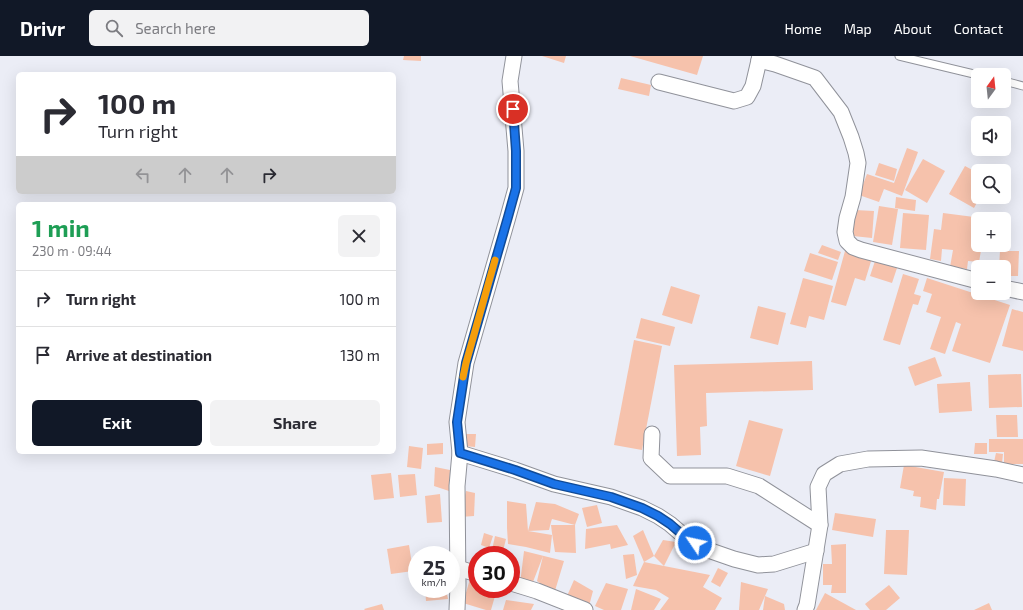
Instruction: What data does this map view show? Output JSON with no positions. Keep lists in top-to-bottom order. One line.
{"north":"top","page":{"header":"Drivr","search":"Search here","nav":["Home","Map","About","Contact"],"map_buttons":["+","−"],"turn":["100 m","Turn right"],"heading":["1 min","230 m · 09:44"],"list":[{"name":"Turn right","value":"100 m"},{"name":"Arrive at destination","value":"130 m"}],"buttons":["Exit","Share"],"speed":"25 km/h","limit":"30"}}
